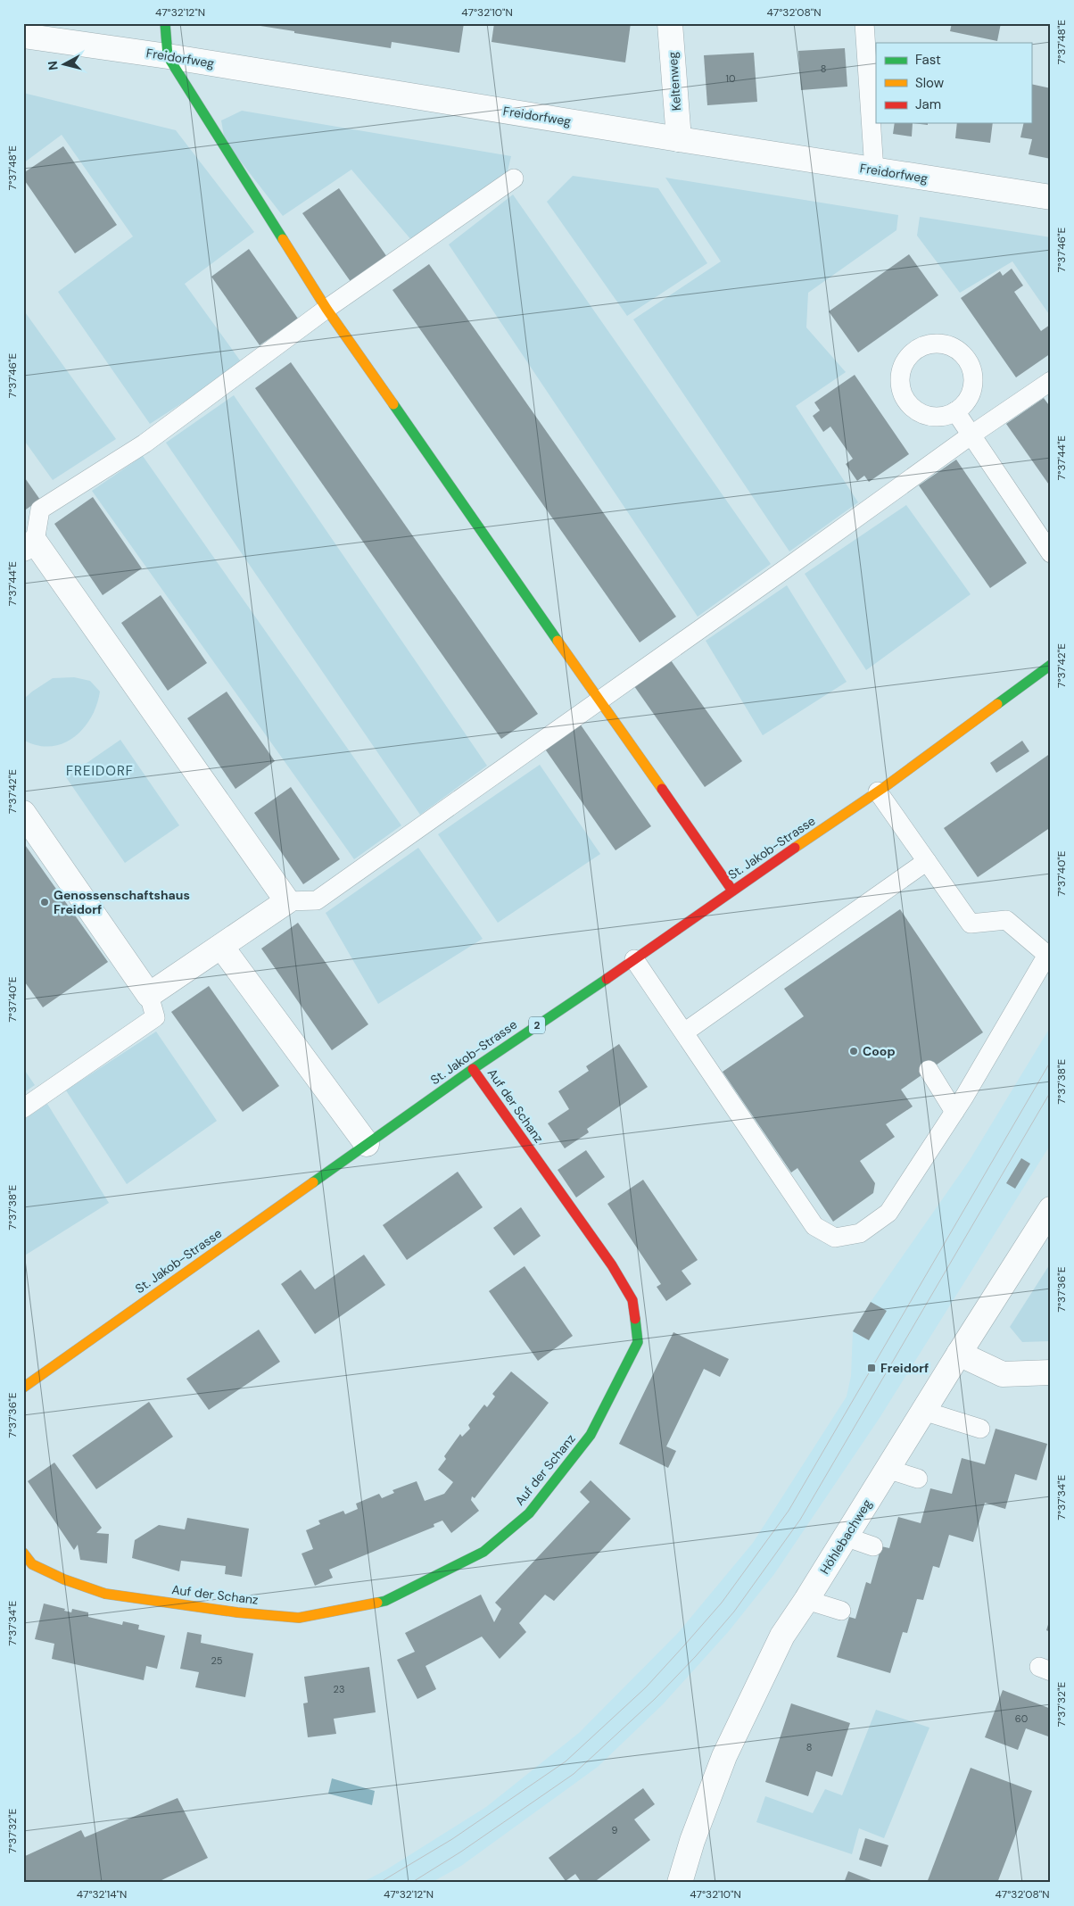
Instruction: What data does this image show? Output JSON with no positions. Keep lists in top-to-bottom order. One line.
{"streets":{"street":["Freidorfweg","Keltenweg","St. Jakob-Strasse","2","Auf der Schanz","Höhlebachweg"]},"crossings":[["Freidorfweg","Keltenweg"],["St. Jakob-Strasse","Auf der Schanz"]],"districts":["FREIDORF"],"places":{"other":["Genossenschaftshaus Freidorf","Coop"],"transit":["Freidorf"]},"house_numbers":["8","10","25","23","60","8","9"],"legend":["Fast","Slow","Jam"],"north":"left","coordinates":["47°32'12\"N","47°32'10\"N","47°32'08\"N","7°37'48\"E","7°37'46\"E","7°37'44\"E","7°37'42\"E","7°37'40\"E","7°37'38\"E","7°37'36\"E","7°37'34\"E","7°37'32\"E","47°32'14\"N"]}
